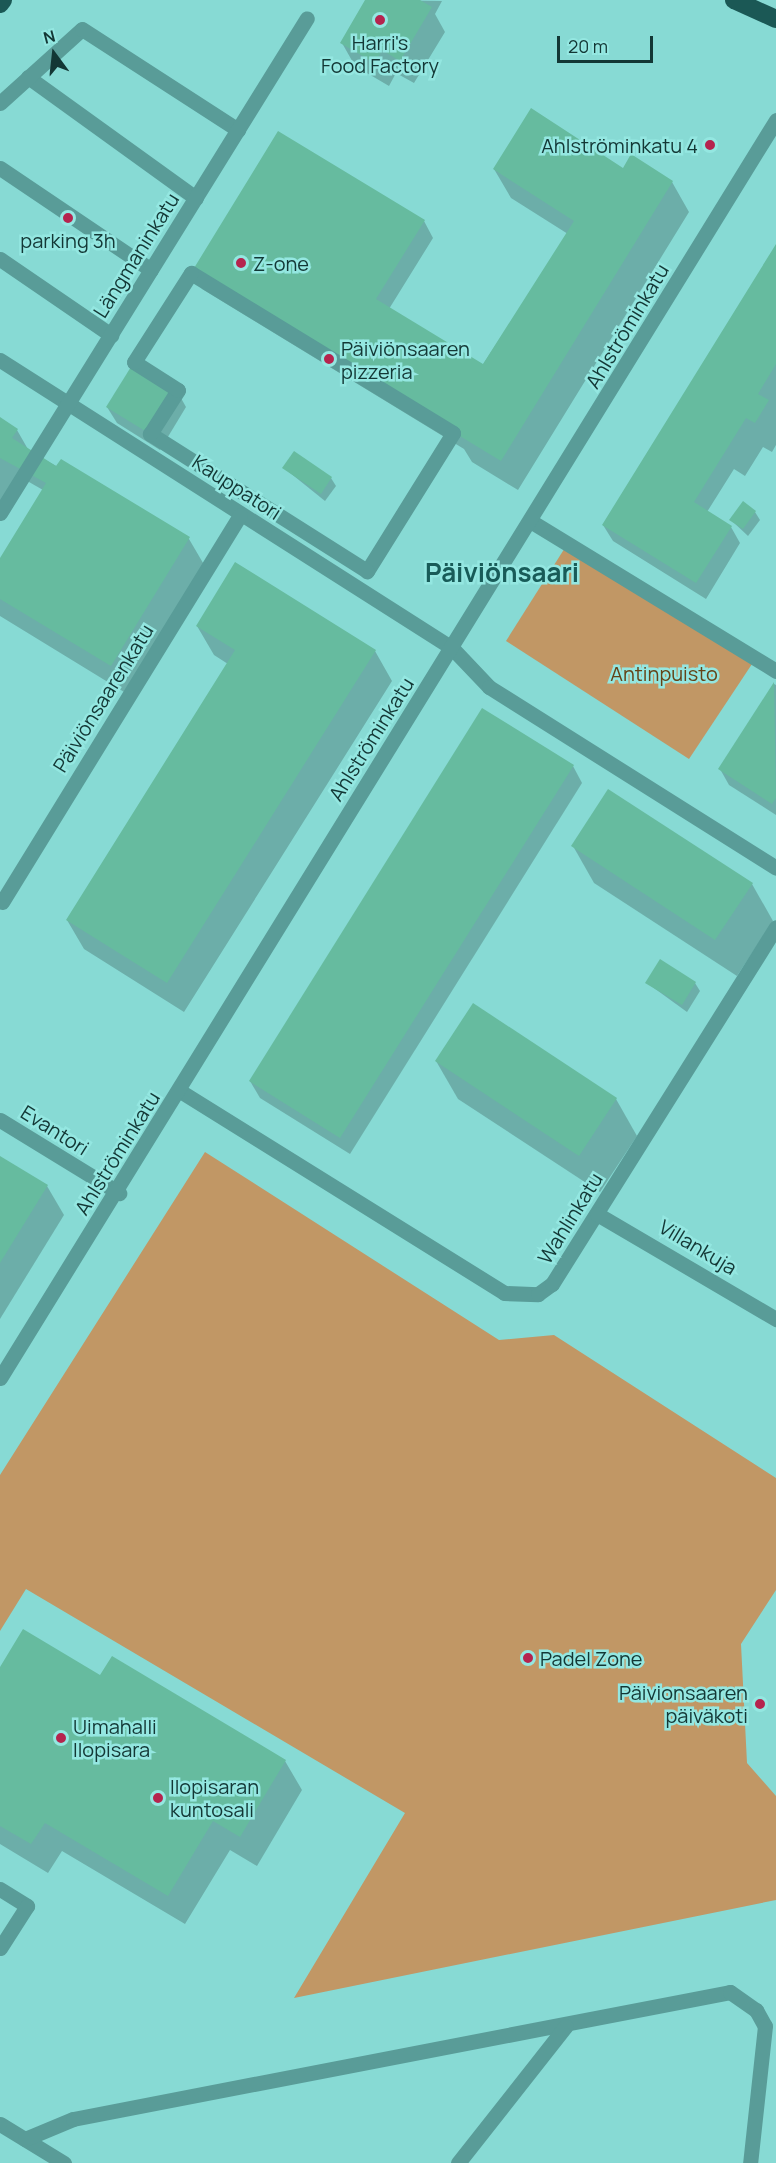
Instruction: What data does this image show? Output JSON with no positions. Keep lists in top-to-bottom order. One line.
{"streets":{"street":["Längmaninkatu","Ahlströminkatu","Kauppatori","Päiviönsaarenkatu","Evantori","Wahlinkatu","Villankuja"]},"crossings":[["Längmaninkatu","Kauppatori"],["Ahlströminkatu","Kauppatori"],["Ahlströminkatu","Evantori"],["Ahlströminkatu","Wahlinkatu"],["Kauppatori","Päiviönsaarenkatu"],["Wahlinkatu","Villankuja"]],"districts":["Päiviönsaari"],"parks":["Antinpuisto"],"places":["Harri's Food Factory","Ahlströminkatu 4","parking 3h","Z-one","Päiviönsaaren pizzeria","Padel Zone","Päivionsaaren päiväkoti","Uimahalli Ilopisara","Ilopisaran kuntosali"],"scale_bar":"20 m","north":"top"}
